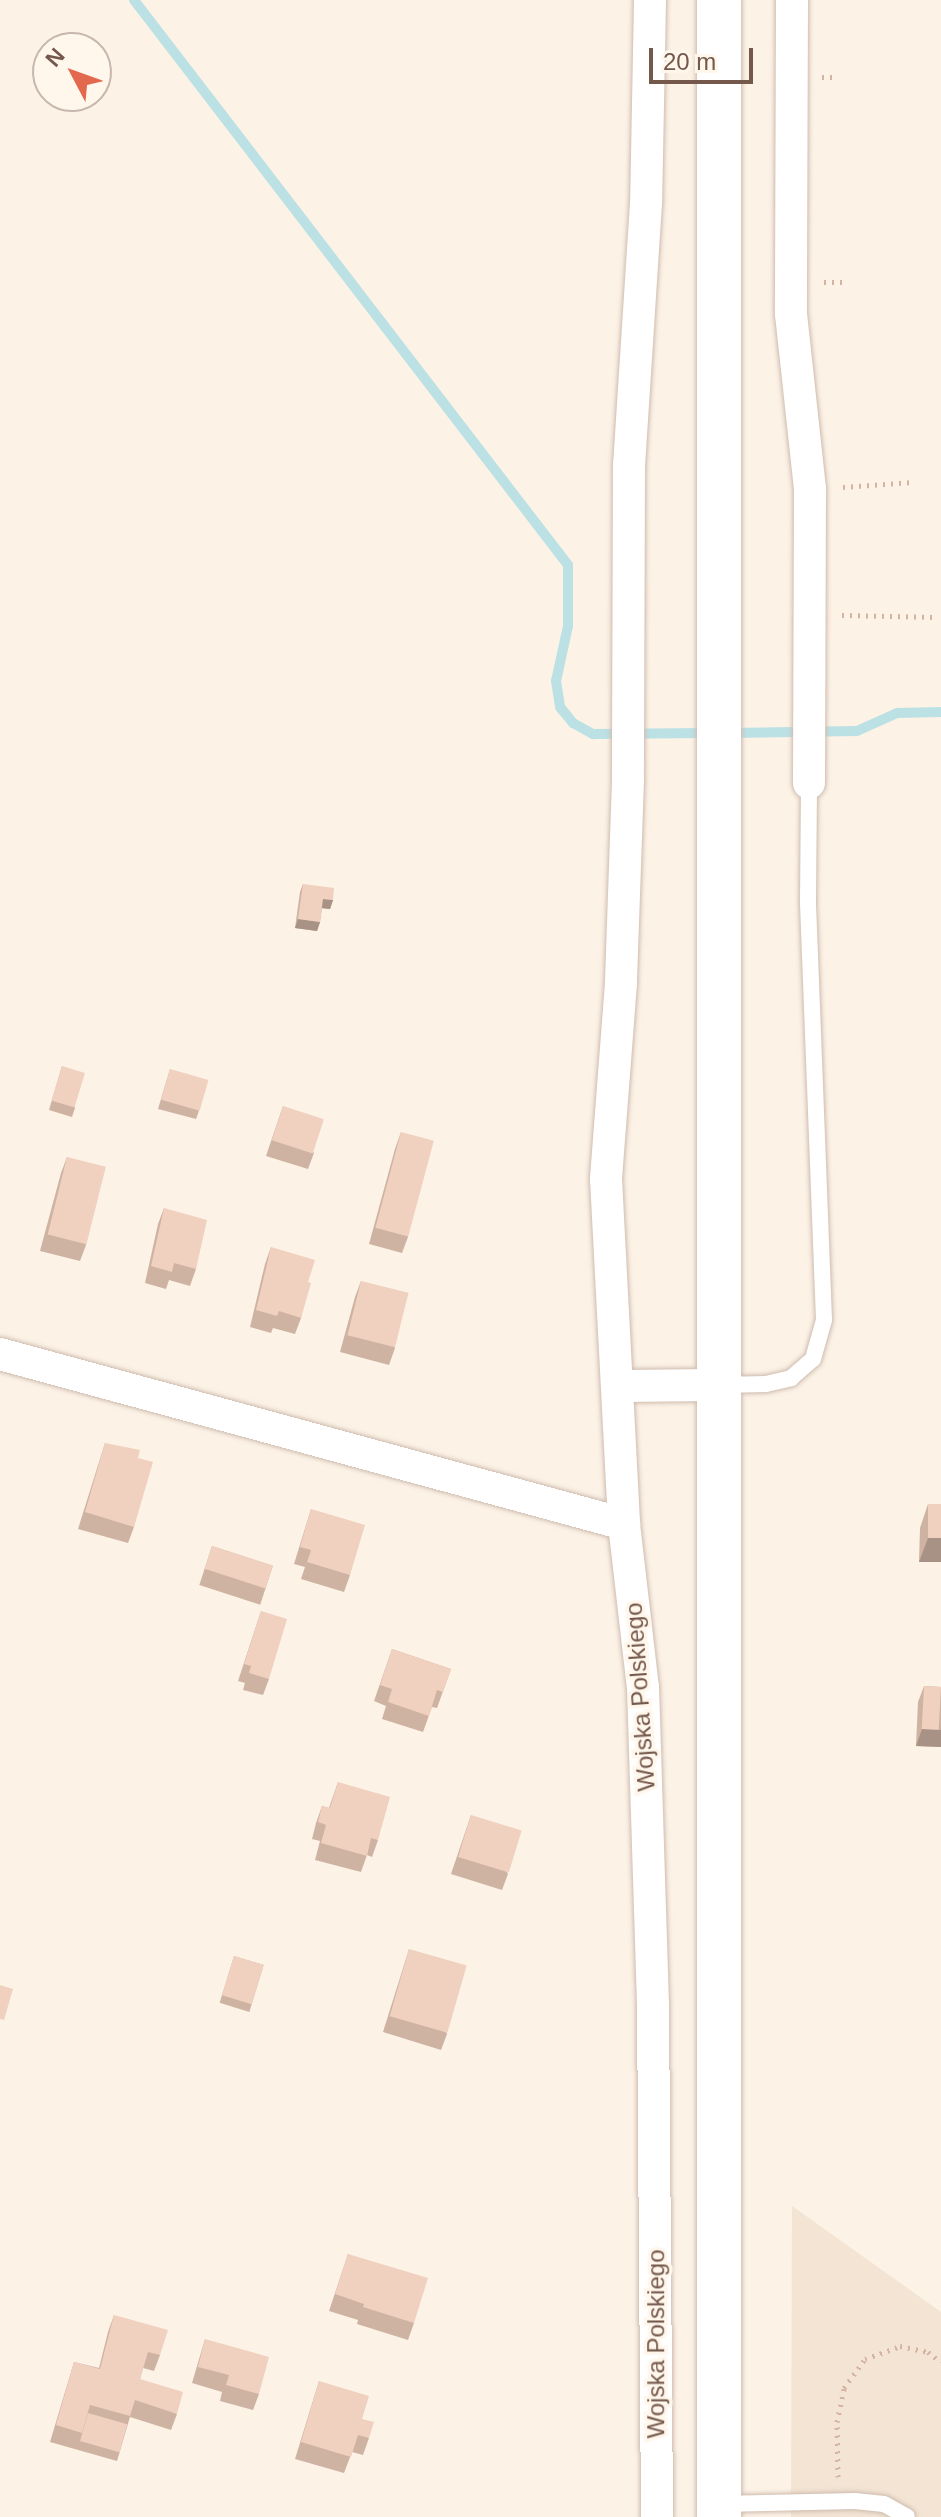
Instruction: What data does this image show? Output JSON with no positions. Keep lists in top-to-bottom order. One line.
{"streets":{"street":["Wojska Polskiego"]},"scale_bar":"20 m","north":"top left"}
